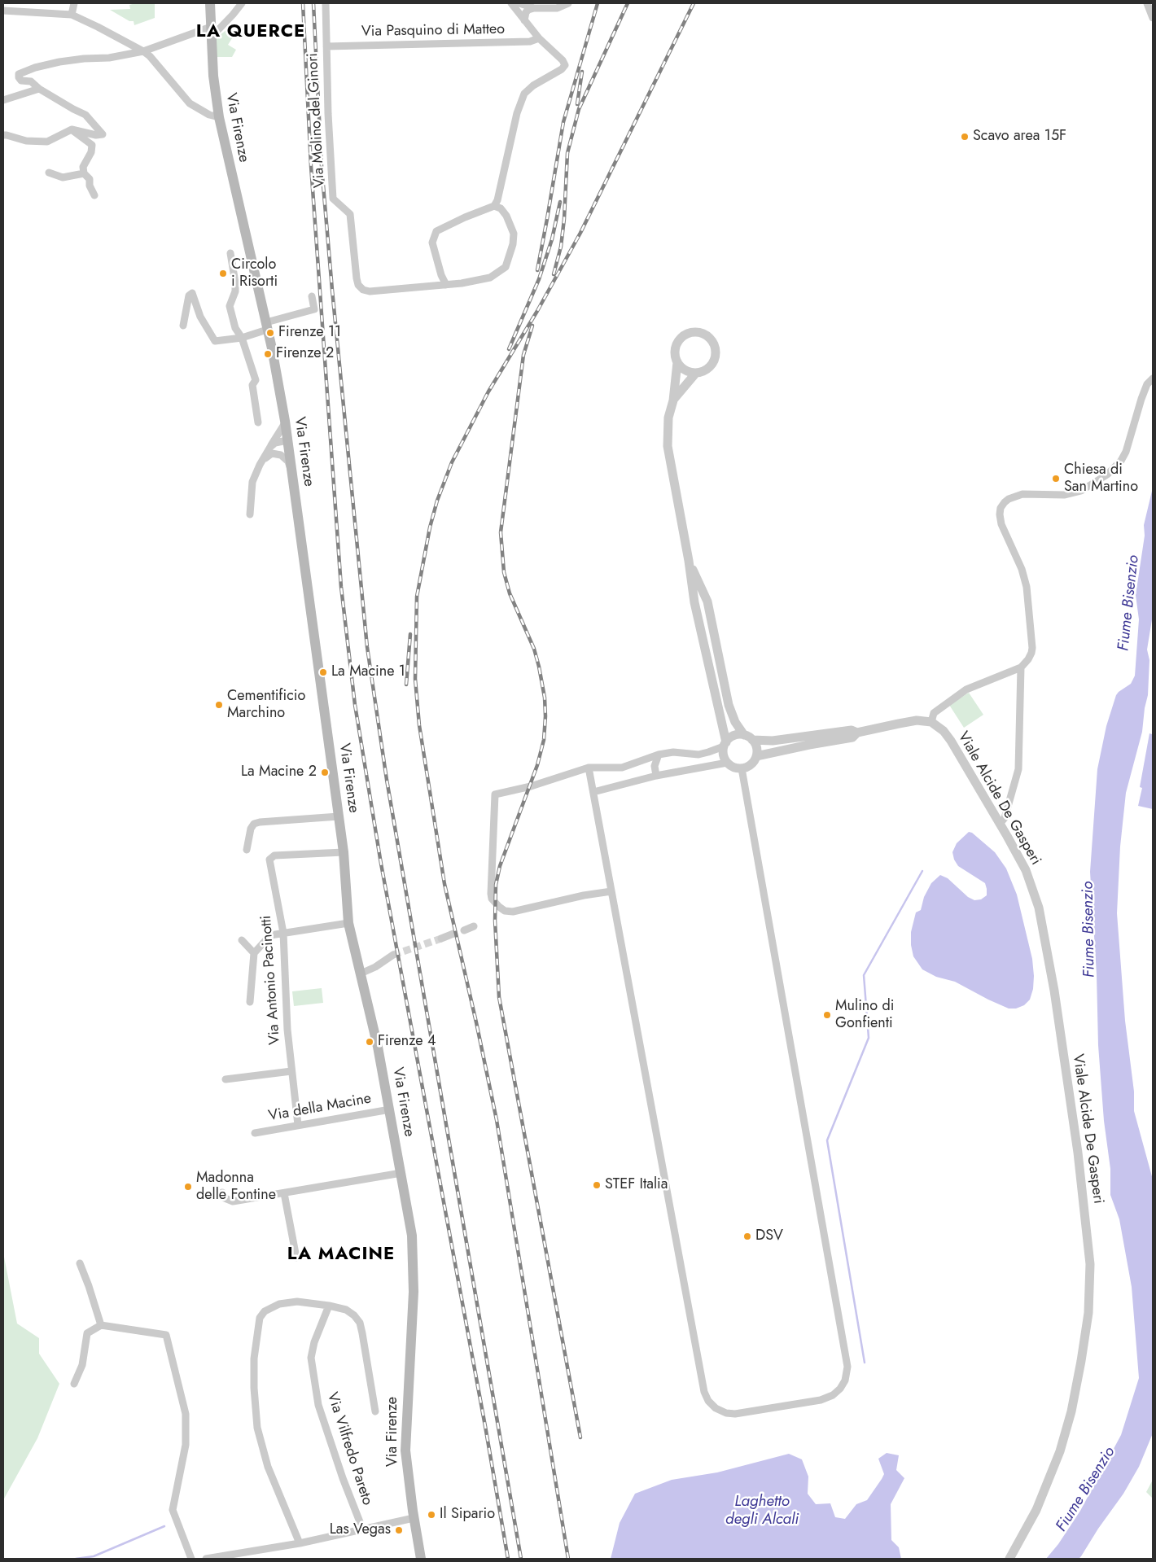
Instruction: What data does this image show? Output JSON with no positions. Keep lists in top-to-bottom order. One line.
{"streets":{"main road":["Via Firenze"],"street":["Via Pasquino di Matteo","Via Molino del Ginori","Viale Alcide De Gasperi","Via Antonio Pacinotti","Via della Macine","Via Vilfredo Pareto"]},"crossings":[["Via Pasquino di Matteo","Via Molino del Ginori"],["Via Firenze","Via Antonio Pacinotti"],["Via Firenze","Via della Macine"],["Via Antonio Pacinotti","Via della Macine"]],"districts":["LA QUERCE","LA MACINE"],"water":["Fiume Bisenzio","Laghetto degli Alcali"],"places":["Scavo area 15F","Circolo i Risorti","Firenze 11","Firenze 2","Chiesa di San Martino","La Macine 1","Cementificio Marchino","La Macine 2","Mulino di Gonfienti","Firenze 4","STEF Italia","Madonna delle Fontine","DSV","Il Sipario","Las Vegas"]}
